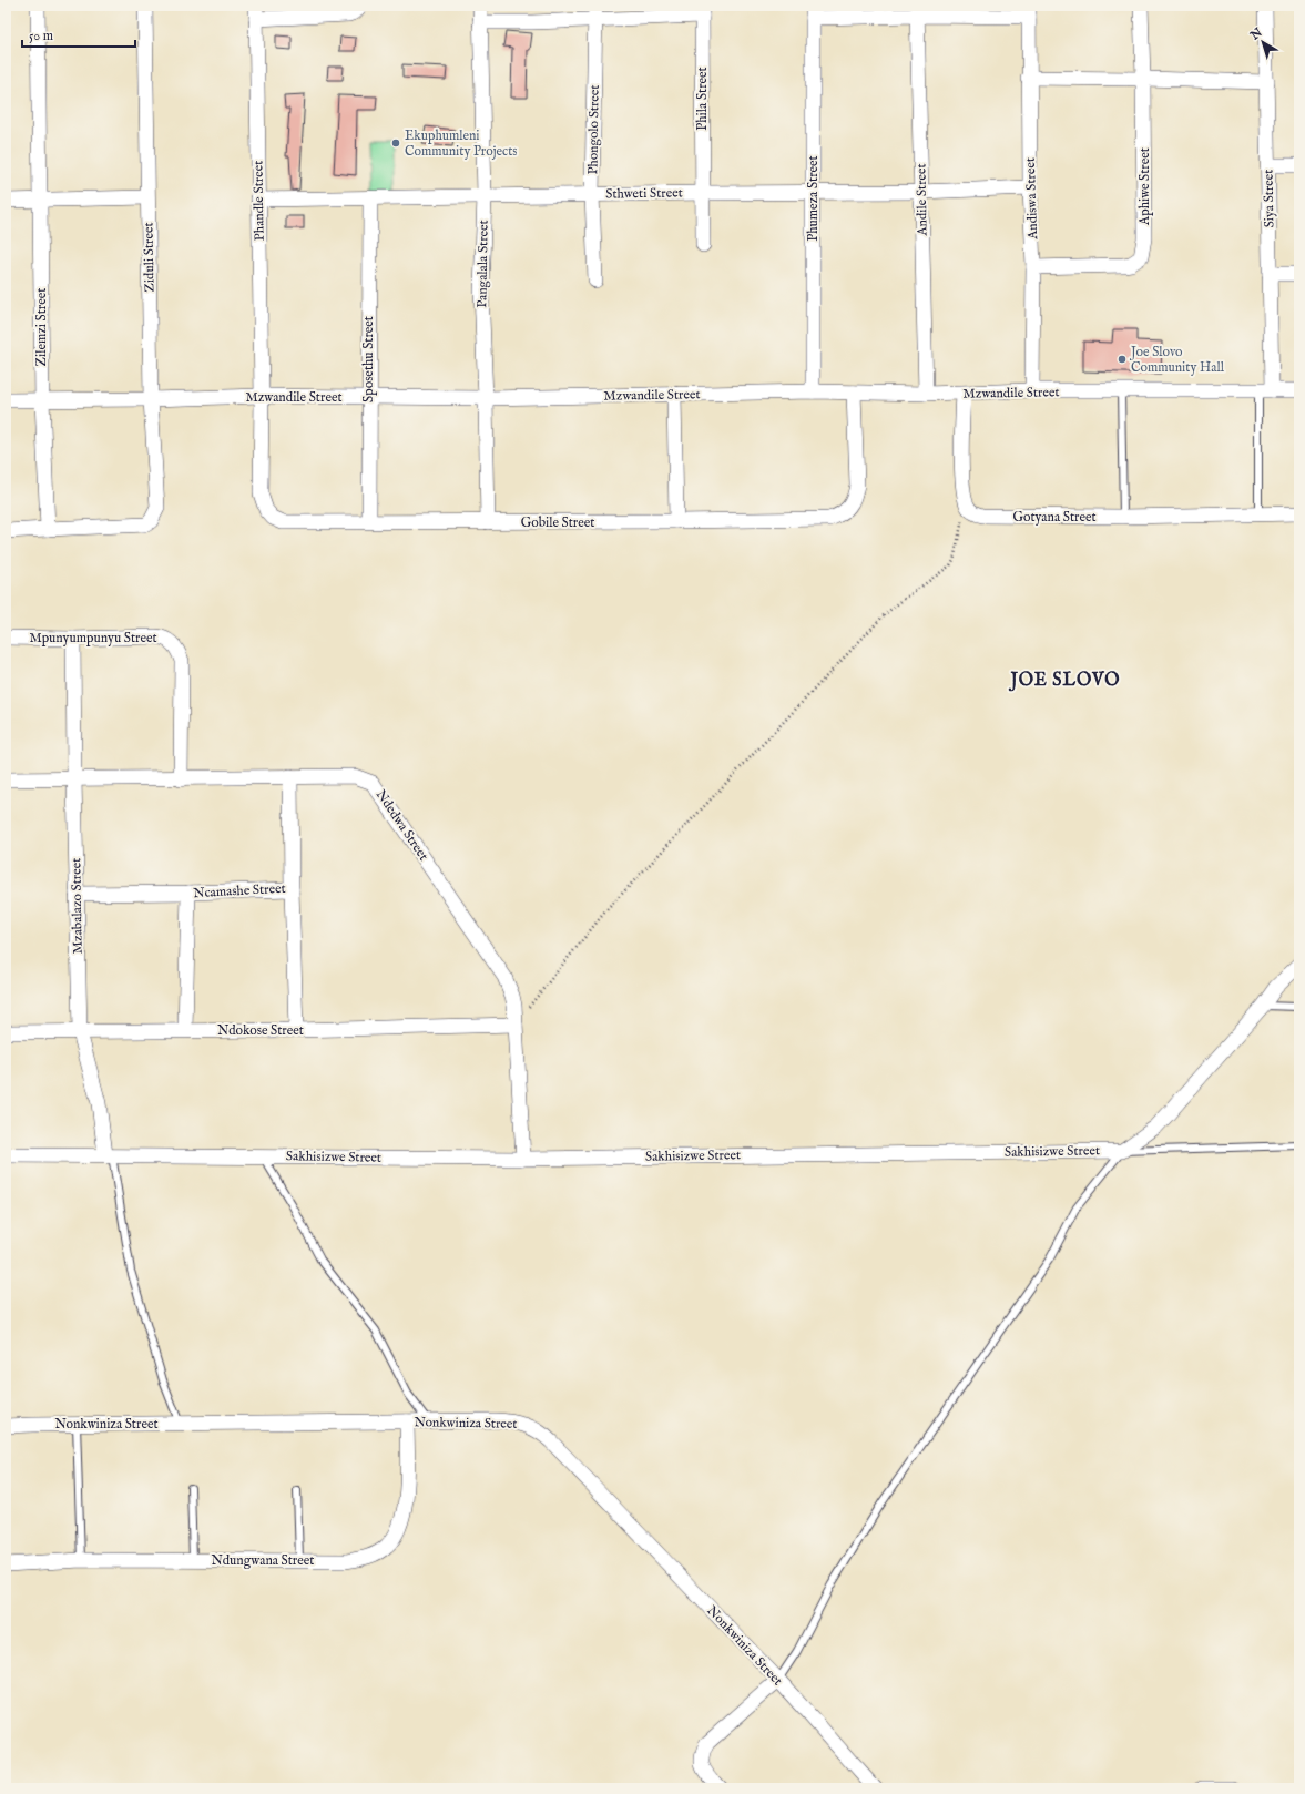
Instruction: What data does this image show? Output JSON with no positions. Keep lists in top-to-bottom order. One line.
{"streets":{"street":["Phila Street","Phongolo Street","Aphiwe Street","Sthweti Street","Phumeza Street","Andiswa Street","Siya Street","Andile Street","Phandle Street","Ziduli Street","Pangalala Street","Zilemzi Street","Sposethu Street","Mzwandile Street","Gotyana Street","Gobile Street","Mpunyumpunyu Street","Ndedwa Street","Ncamashe Street","Mzabalazo Street","Ndokose Street","Sakhisizwe Street","Nonkwiniza Street","Ndungwana Street"]},"crossings":[["Phila Street","Sthweti Street"],["Phongolo Street","Sthweti Street"],["Aphiwe Street","Andiswa Street"],["Sthweti Street","Phumeza Street"],["Sthweti Street","Andiswa Street"],["Sthweti Street","Andile Street"],["Sthweti Street","Phandle Street"],["Sthweti Street","Pangalala Street"],["Sthweti Street","Sposethu Street"],["Phumeza Street","Mzwandile Street"],["Andiswa Street","Mzwandile Street"],["Siya Street","Mzwandile Street"],["Andile Street","Mzwandile Street"],["Phandle Street","Mzwandile Street"],["Phandle Street","Gobile Street"],["Ziduli Street","Zilemzi Street"],["Ziduli Street","Mzwandile Street"],["Pangalala Street","Mzwandile Street"],["Pangalala Street","Gobile Street"],["Zilemzi Street","Mzwandile Street"],["Sposethu Street","Mzwandile Street"],["Sposethu Street","Gobile Street"],["Mzwandile Street","Gobile Street"],["Mpunyumpunyu Street","Ndedwa Street"],["Mpunyumpunyu Street","Mzabalazo Street"],["Ndedwa Street","Ncamashe Street"],["Ndedwa Street","Mzabalazo Street"],["Ndedwa Street","Ndokose Street"],["Ndedwa Street","Sakhisizwe Street"],["Ncamashe Street","Mzabalazo Street"],["Mzabalazo Street","Ndokose Street"],["Mzabalazo Street","Sakhisizwe Street"],["Nonkwiniza Street","Ndungwana Street"]],"districts":["JOE SLOVO"],"places":["Ekuphumleni Community Projects","Joe Slovo Community Hall"],"scale_bar":"50 m","north":"top left"}
